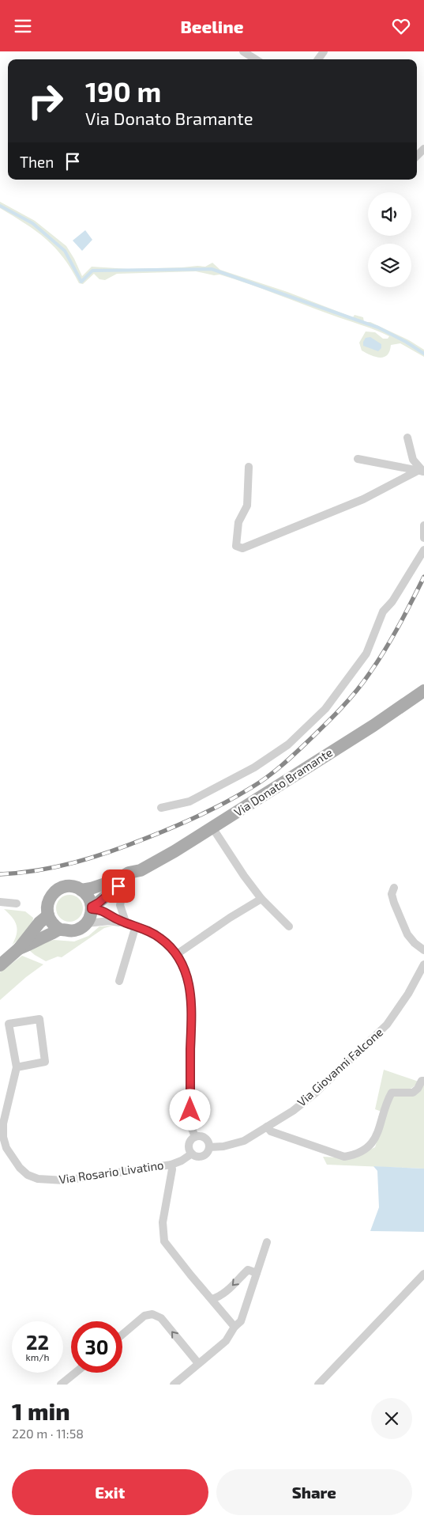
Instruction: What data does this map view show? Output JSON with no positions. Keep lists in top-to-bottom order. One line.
{"streets":{"main road":["Via Donato Bramante"],"street":["Via Giovanni Falcone","Via Rosario Livatino"]},"crossings":[["Via Giovanni Falcone","Via Rosario Livatino"]],"page":{"header":"Beeline","turn":["190 m","Via Donato Bramante"],"then":"Then","speed":"22 km/h","limit":"30","heading":["1 min","220 m · 11:58"],"buttons":["Exit","Share"]}}
